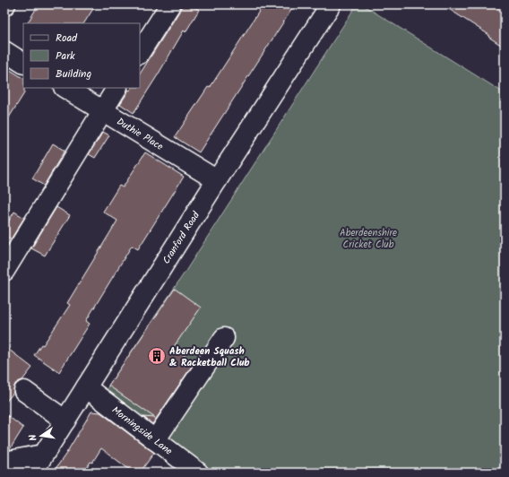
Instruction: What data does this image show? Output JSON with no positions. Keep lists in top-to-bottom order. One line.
{"streets":{"street":["Duthie Place","Cranford Road","Morningside Lane"]},"crossings":[["Duthie Place","Cranford Road"],["Cranford Road","Morningside Lane"]],"parks":["Aberdeenshire Cricket Club"],"places":{"building":["Aberdeen Squash & Racketball Club"]},"legend":["Road","Park","Building"],"north":"left"}
